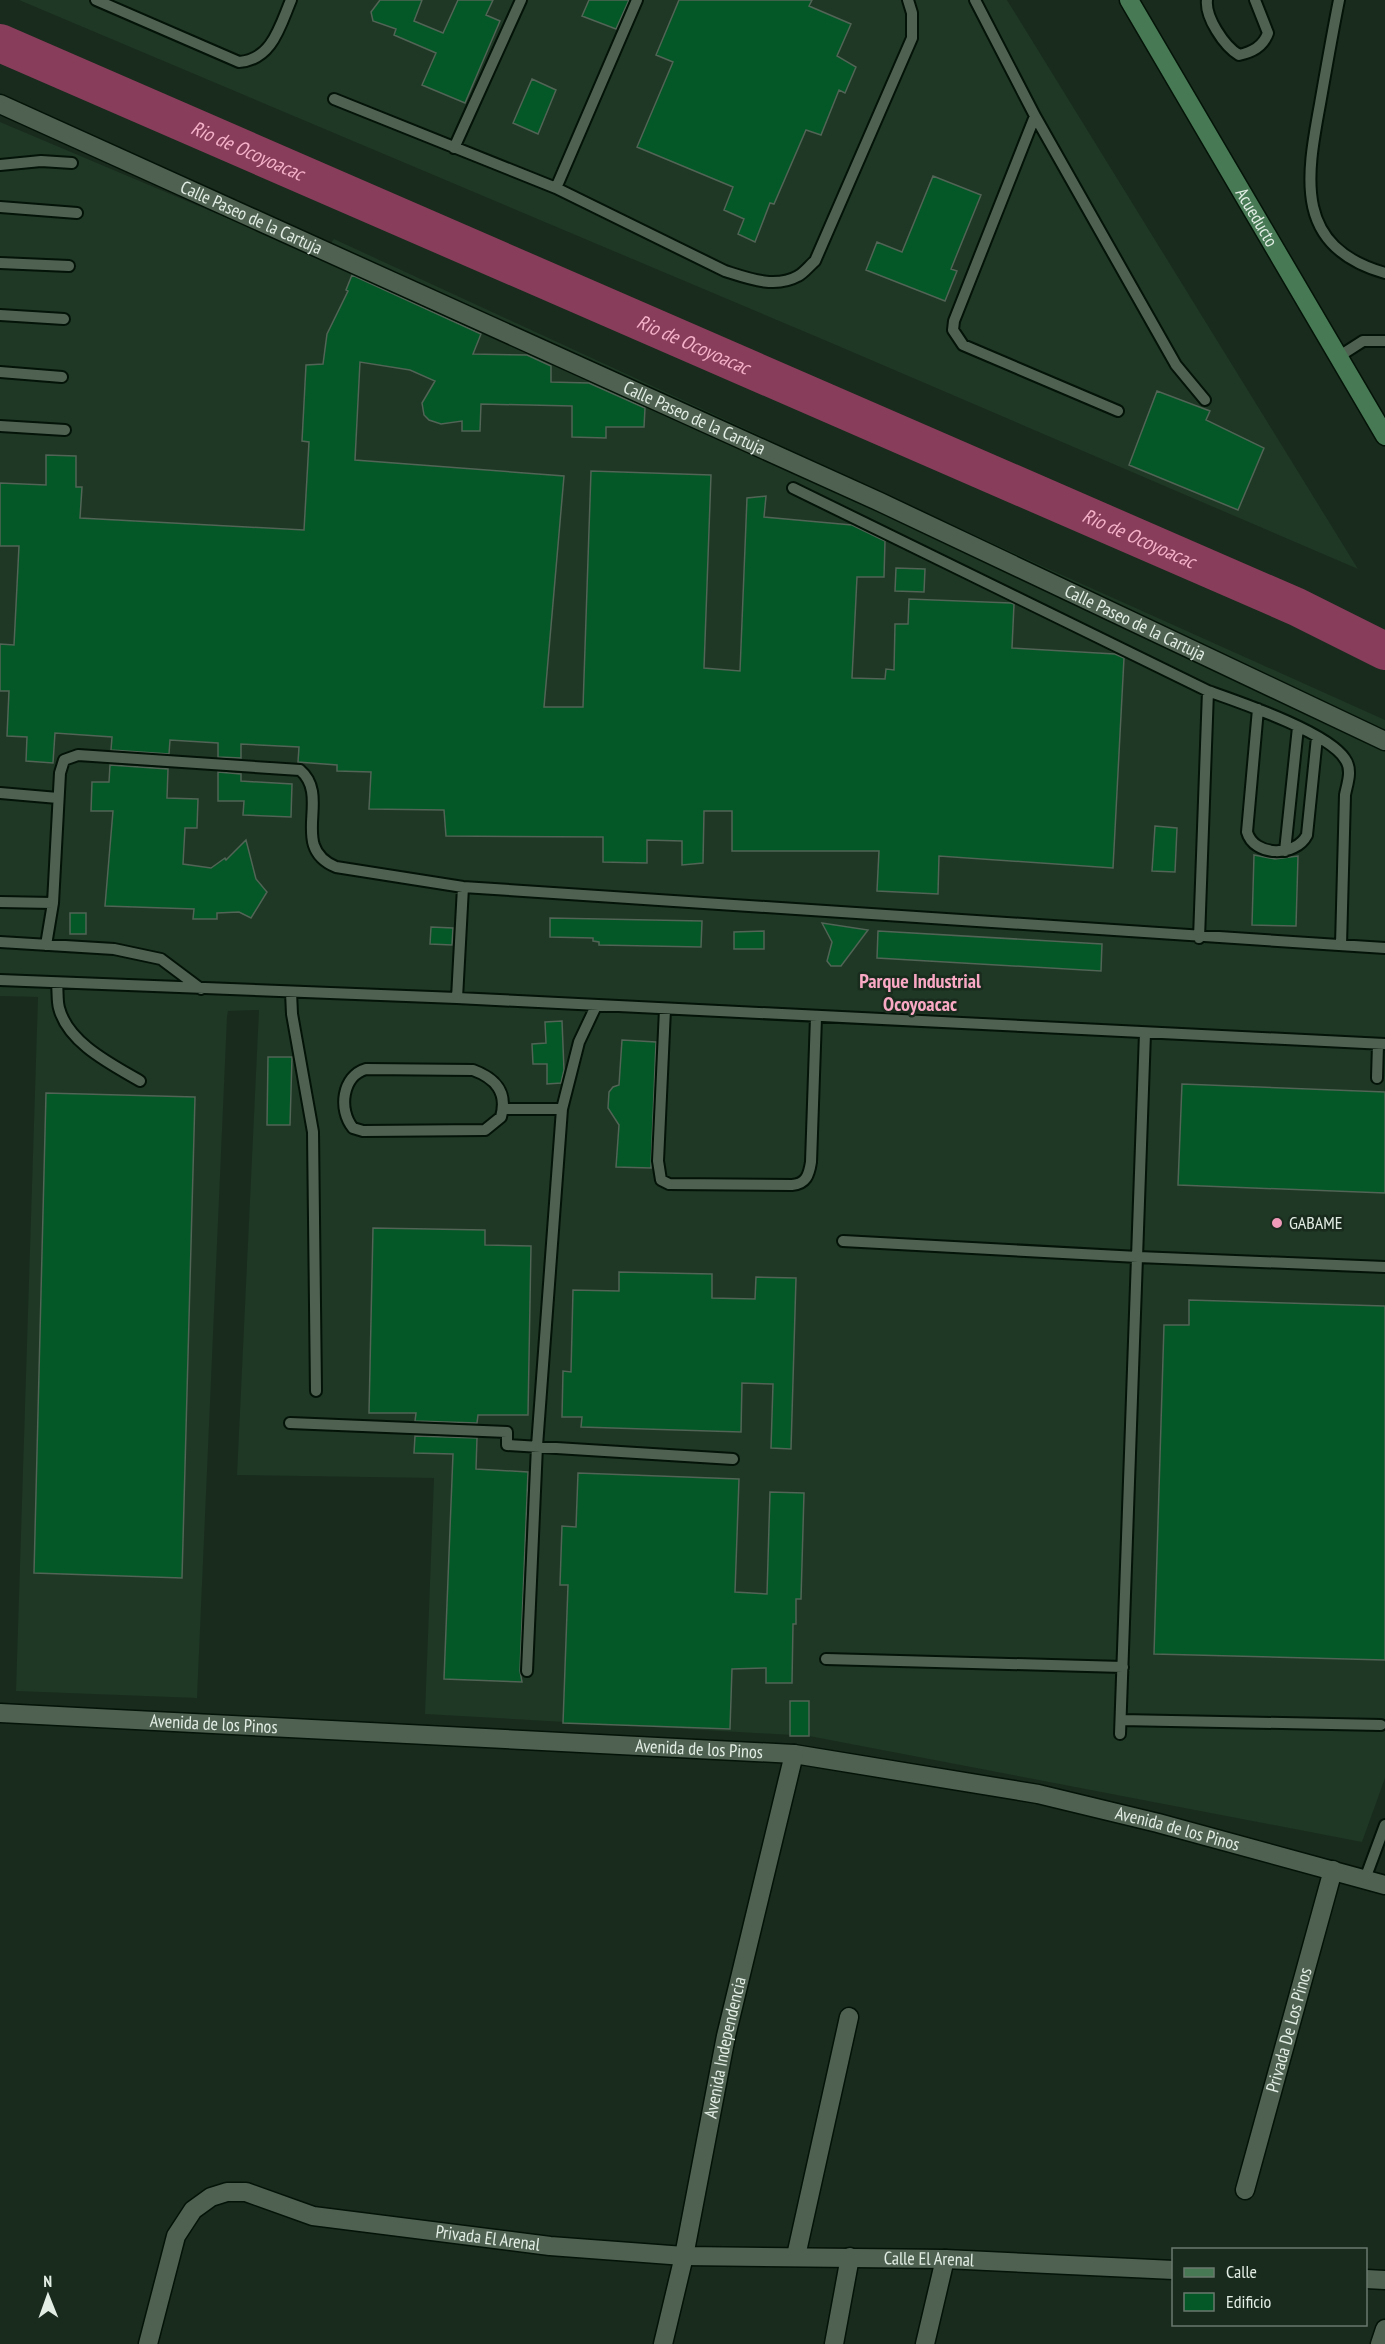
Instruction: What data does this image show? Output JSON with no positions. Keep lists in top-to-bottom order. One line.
{"streets":{"main road":["Acueducto"],"street":["Calle Paseo de la Cartuja","Avenida de los Pinos","Privada De Los Pinos","Avenida Independencia","Privada El Arenal","Calle El Arenal"]},"crossings":[["Avenida de los Pinos","Privada De Los Pinos"],["Avenida de los Pinos","Avenida Independencia"],["Avenida Independencia","Privada El Arenal"],["Avenida Independencia","Calle El Arenal"],["Privada El Arenal","Calle El Arenal"]],"districts":["Parque Industrial Ocoyoacac"],"water":["Rio de Ocoyoacac"],"places":["GABAME"],"legend":["Calle","Edificio"],"north":"top"}
